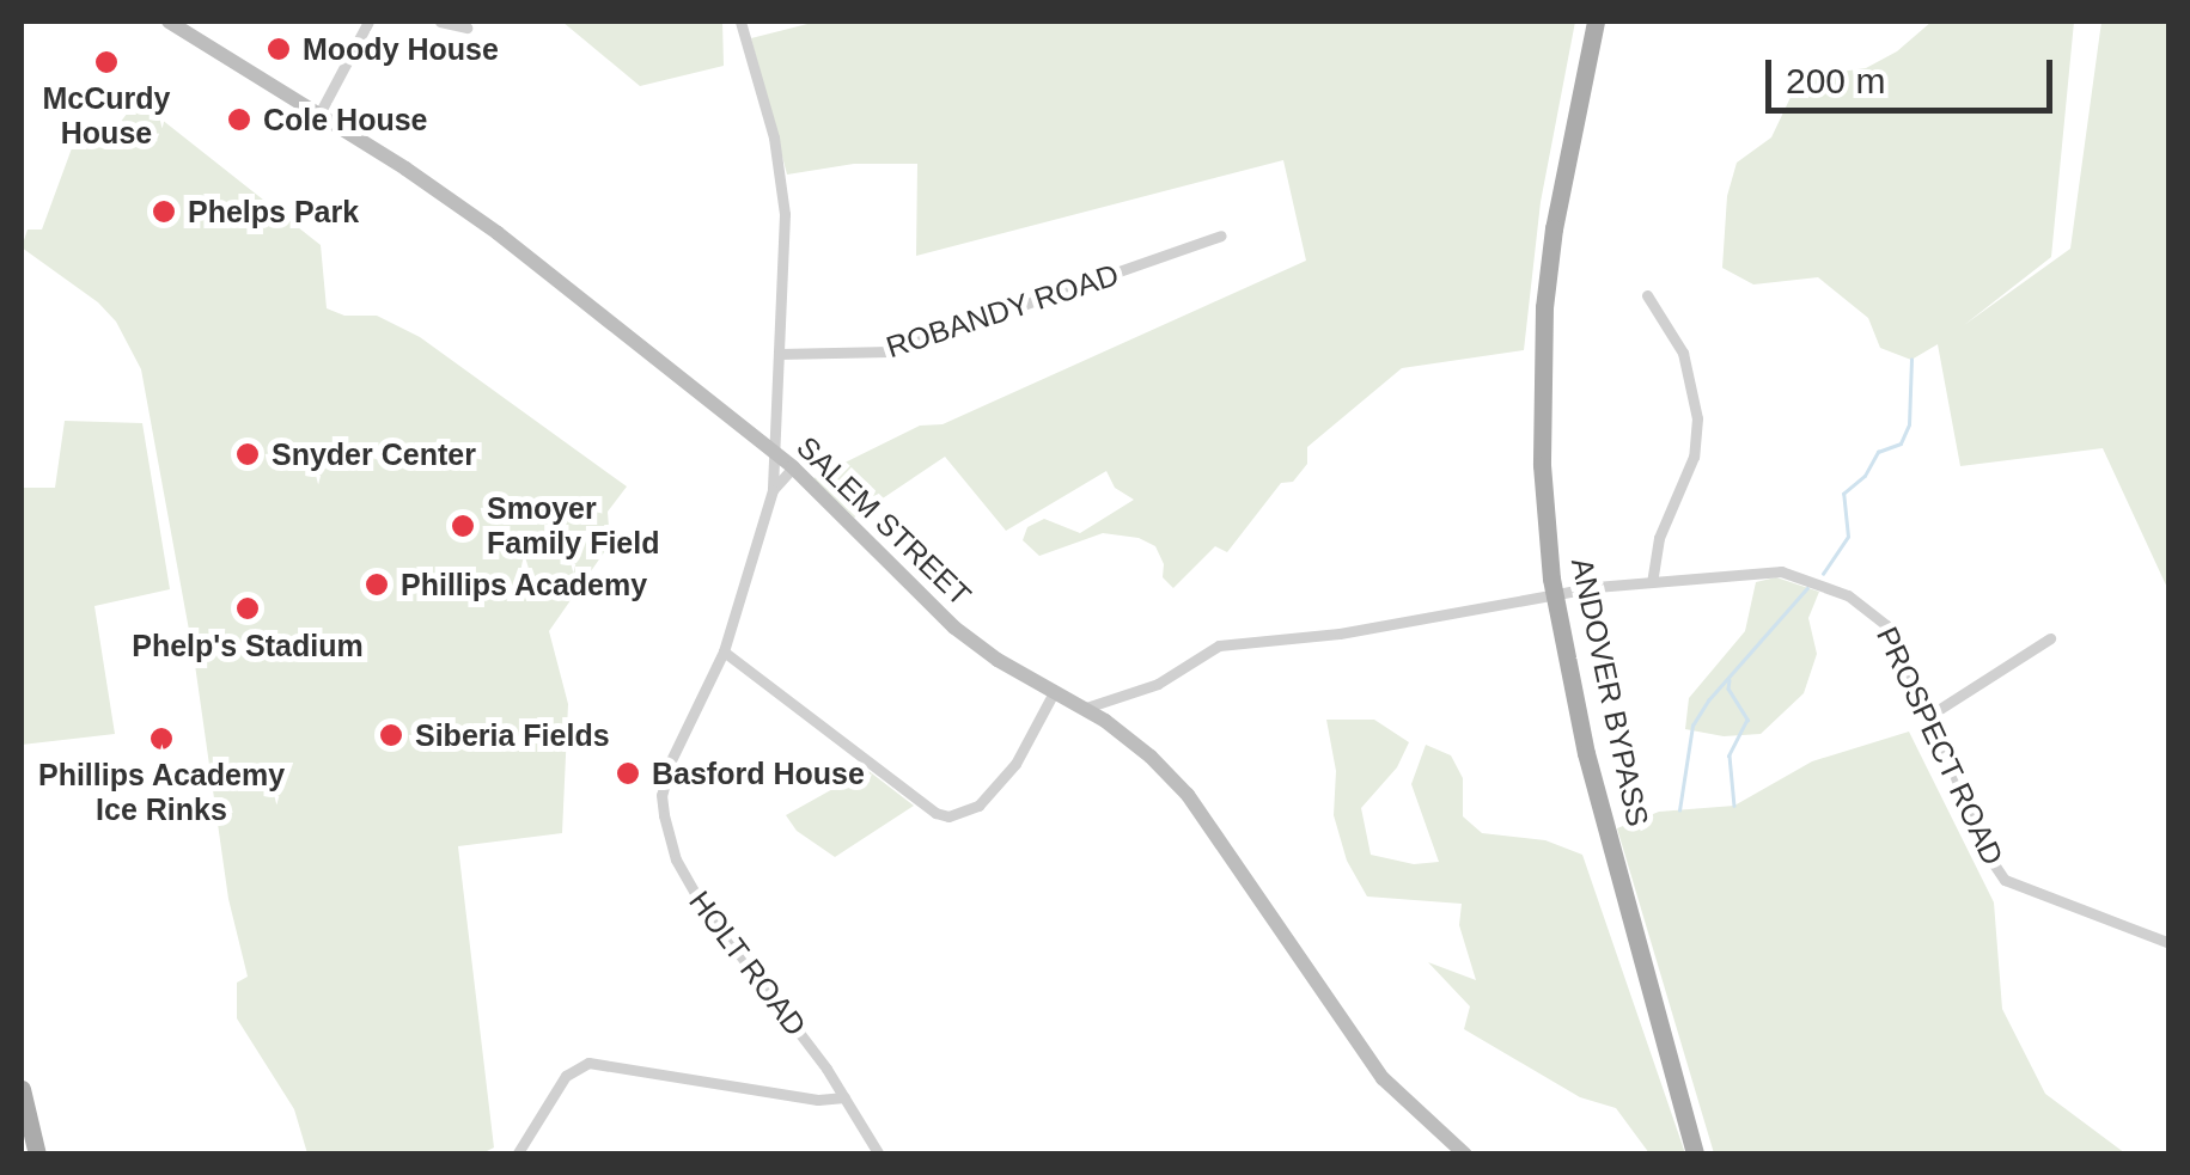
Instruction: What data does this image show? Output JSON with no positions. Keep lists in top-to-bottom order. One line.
{"streets":{"main road":["ANDOVER BYPASS"],"street":["ROBANDY ROAD","SALEM STREET","PROSPECT ROAD","HOLT ROAD"]},"crossings":[["ROBANDY ROAD","HOLT ROAD"],["SALEM STREET","PROSPECT ROAD"],["SALEM STREET","HOLT ROAD"],["ANDOVER BYPASS","PROSPECT ROAD"]],"places":["Moody House","McCurdy House","Cole House","Phelps Park","Snyder Center","Smoyer Family Field","Phillips Academy","Phelp's Stadium","Siberia Fields","Phillips Academy Ice Rinks","Basford House"],"scale_bar":"200 m"}
